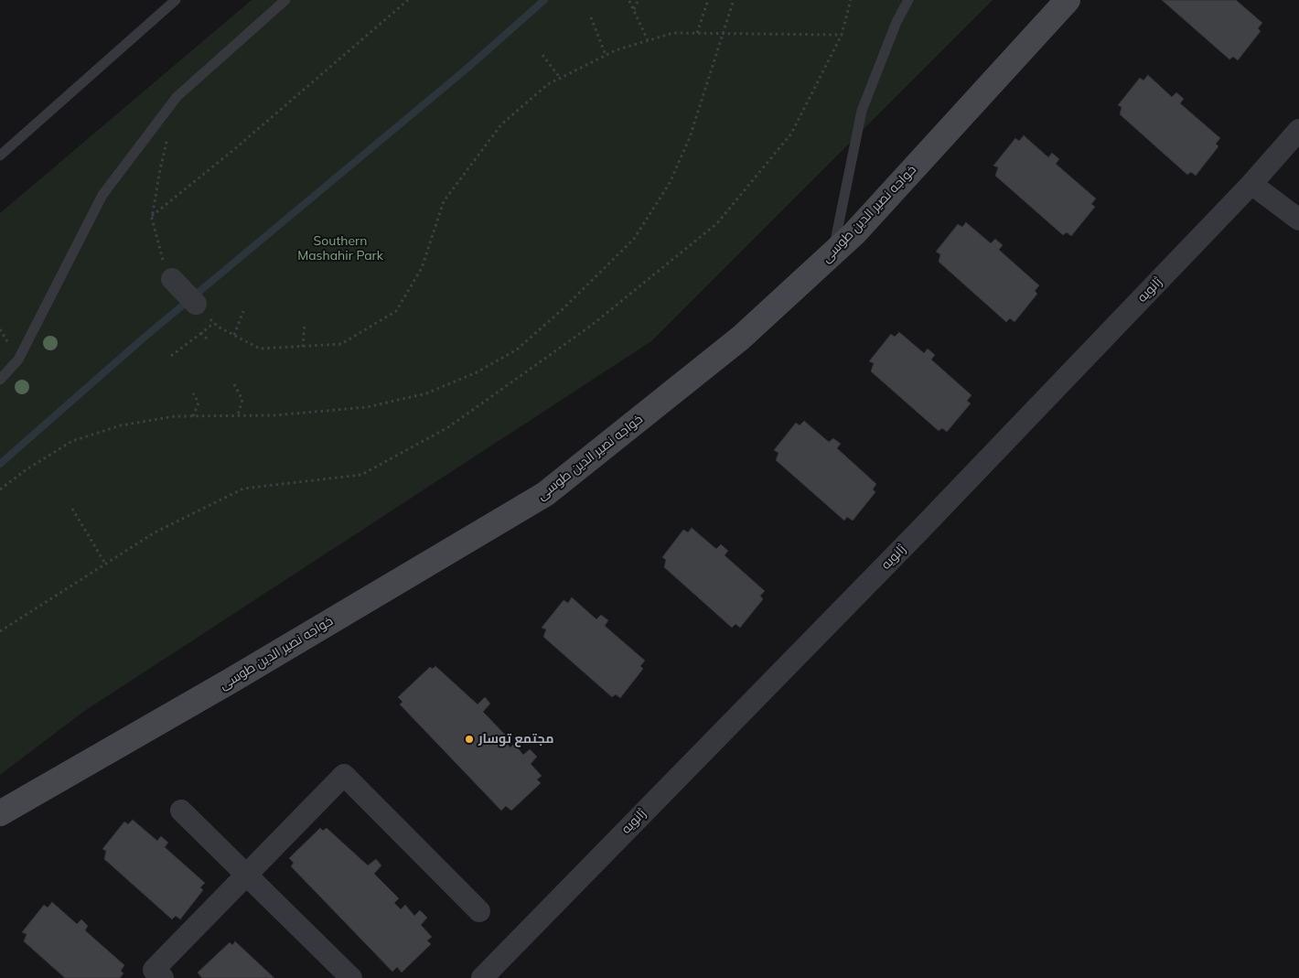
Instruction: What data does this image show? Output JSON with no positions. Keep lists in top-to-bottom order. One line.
{"streets":{"street":["خواجه نصیر الدین طوسی","ژانویه"]},"parks":["Southern Mashahir Park"],"places":["مجتمع توسار"]}
